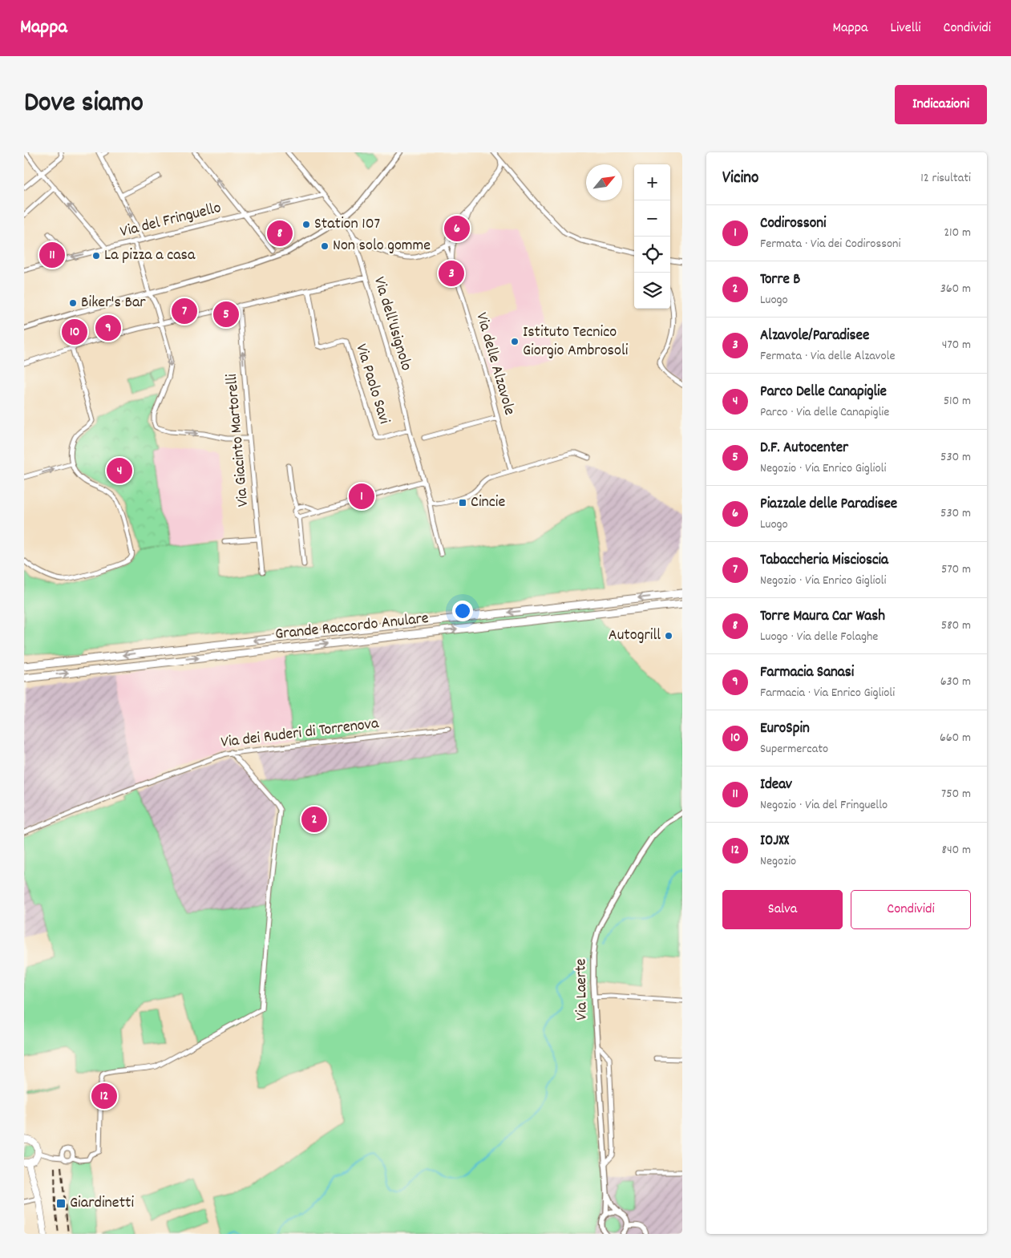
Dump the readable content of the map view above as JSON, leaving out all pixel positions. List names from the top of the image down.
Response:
{
  "streets": {
    "highway": ["Grande Raccordo Anulare"],
    "street": [
      "Via del Fringuello",
      "Via dell'Usignolo",
      "Via delle Alzavole",
      "Via Paolo Savi",
      "Via Giacinto Martorelli",
      "Via dei Ruderi di Torrenova",
      "Via Laerte"
    ]
  },
  "crossings": [
    ["Via del Fringuello", "Via dell'Usignolo"],
    ["Via dell'Usignolo", "Via Paolo Savi"]
  ],
  "one_way": ["Via del Fringuello", "Via Giacinto Martorelli"],
  "places": {
    "other": [
      "Station 107",
      "Non solo gomme",
      "La pizza a casa",
      "Biker's Bar",
      "Istituto Tecnico Giorgio Ambrosoli",
      "Autogrill"
    ],
    "transit": ["Cincie", "Giardinetti"]
  },
  "north": "top right",
  "page": {
    "header": "Mappa",
    "nav": ["Mappa", "Livelli", "Condividi"],
    "title": "Dove siamo",
    "buttons": [
      "Indicazioni",
      ["Salva", "Condividi"]
    ],
    "heading": ["Vicino", "12 risultati"],
    "map_buttons": ["+", "−"],
    "list": [
      {
        "mark": "1",
        "name": "Codirossoni",
        "note": "Fermata · Via dei Codirossoni",
        "value": "210 m"
      },
      {
        "mark": "2",
        "name": "Torre B",
        "note": "Luogo",
        "value": "360 m"
      },
      {
        "mark": "3",
        "name": "Alzavole/Paradisee",
        "note": "Fermata · Via delle Alzavole",
        "value": "470 m"
      },
      {
        "mark": "4",
        "name": "Parco Delle Canapiglie",
        "note": "Parco · Via delle Canapiglie",
        "value": "510 m"
      },
      {
        "mark": "5",
        "name": "D.F. Autocenter",
        "note": "Negozio · Via Enrico Giglioli",
        "value": "530 m"
      },
      {
        "mark": "6",
        "name": "Piazzale delle Paradisee",
        "note": "Luogo",
        "value": "530 m"
      },
      {
        "mark": "7",
        "name": "Tabaccheria Miscioscia",
        "note": "Negozio · Via Enrico Giglioli",
        "value": "570 m"
      },
      {
        "mark": "8",
        "name": "Torre Maura Car Wash",
        "note": "Luogo · Via delle Folaghe",
        "value": "580 m"
      },
      {
        "mark": "9",
        "name": "Farmacia Sanasi",
        "note": "Farmacia · Via Enrico Giglioli",
        "value": "630 m"
      },
      {
        "mark": "10",
        "name": "EuroSpin",
        "note": "Supermercato",
        "value": "660 m"
      },
      {
        "mark": "11",
        "name": "Ideav",
        "note": "Negozio · Via del Fringuello",
        "value": "750 m"
      },
      {
        "mark": "12",
        "name": "I0JXX",
        "note": "Negozio",
        "value": "840 m"
      }
    ],
    "pins": [
      "6",
      "8",
      "11",
      "3",
      "7",
      "5",
      "9",
      "10",
      "4",
      "1",
      "2",
      "12"
    ]
  }
}
